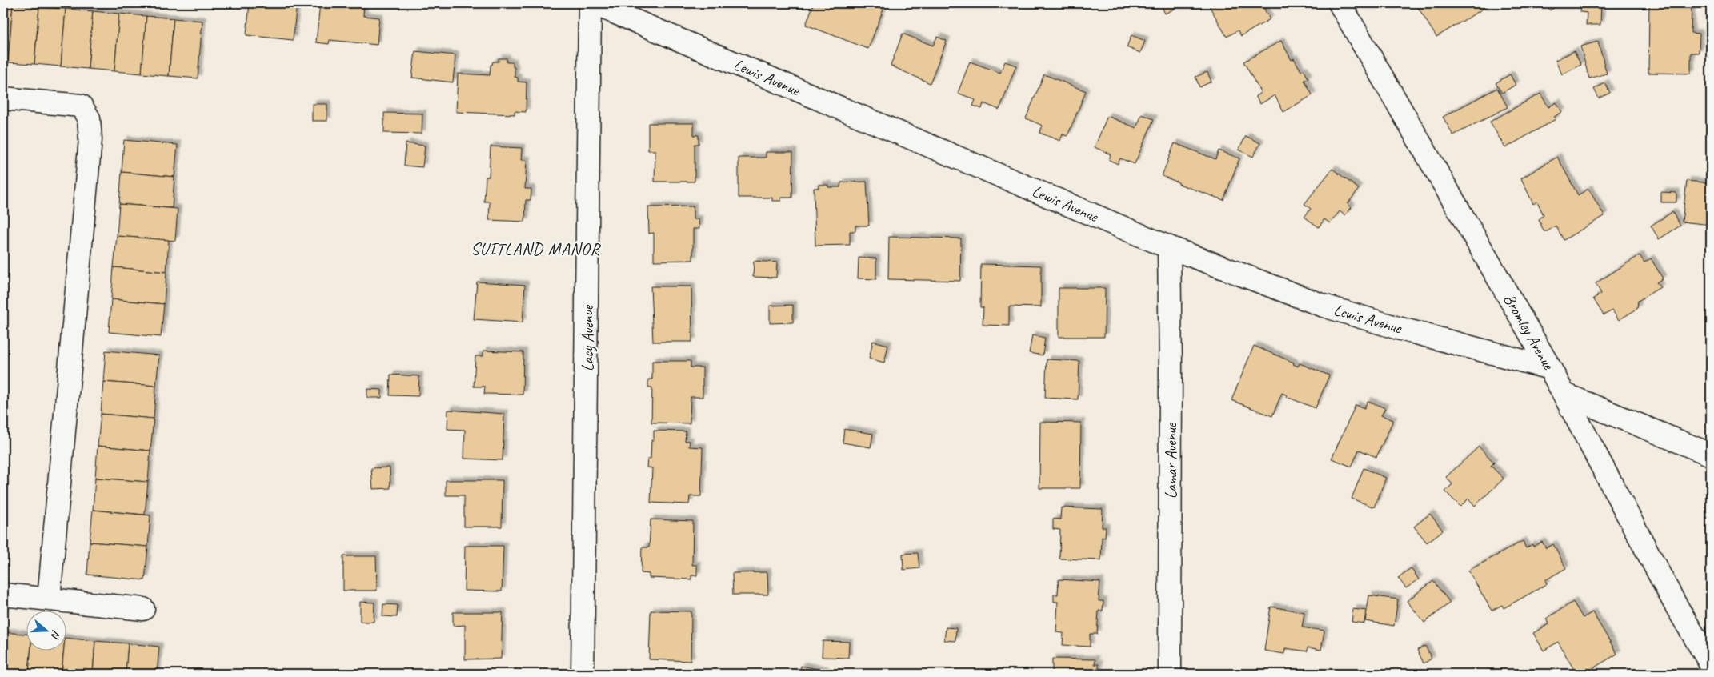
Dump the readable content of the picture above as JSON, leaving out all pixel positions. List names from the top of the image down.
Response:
{
  "streets": {
    "street": [
      "Lewis Avenue",
      "Bromley Avenue",
      "Lacy Avenue",
      "Lamar Avenue"
    ]
  },
  "crossings": [
    ["Lewis Avenue", "Bromley Avenue"],
    ["Lewis Avenue", "Lacy Avenue"],
    ["Lewis Avenue", "Lamar Avenue"]
  ],
  "districts": ["SUITLAND MANOR"],
  "north": "right"
}
